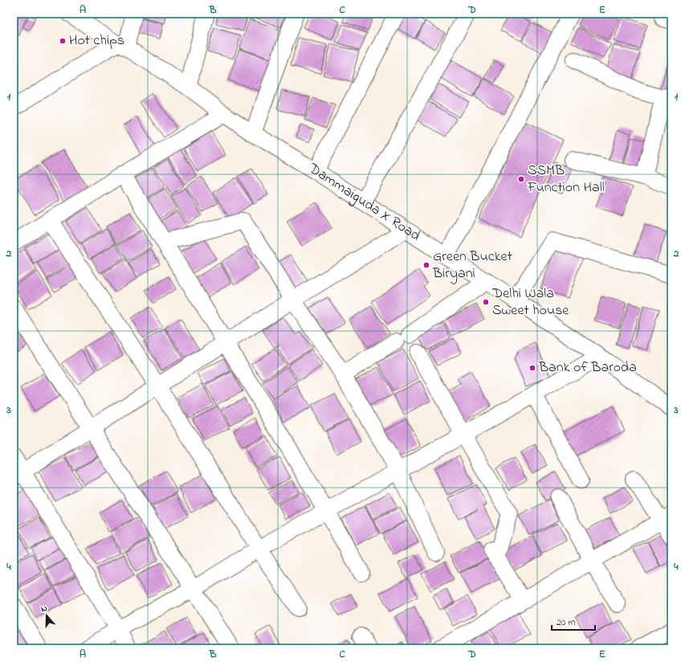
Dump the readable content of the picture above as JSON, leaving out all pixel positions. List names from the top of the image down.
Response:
{
  "streets": {
    "street": ["Dammaiguda X Road"]
  },
  "places": [
    "Hot chips",
    "SSMB Function Hall",
    "Green Bucket Biryani",
    "Delhi Wala Sweet house",
    "Bank of Baroda"
  ],
  "scale_bar": "20 m",
  "north": "top",
  "grid": {
    "columns": [
      "A",
      "B",
      "C",
      "D",
      "E"
    ],
    "rows": [
      "1",
      "2",
      "3",
      "4"
    ]
  }
}
